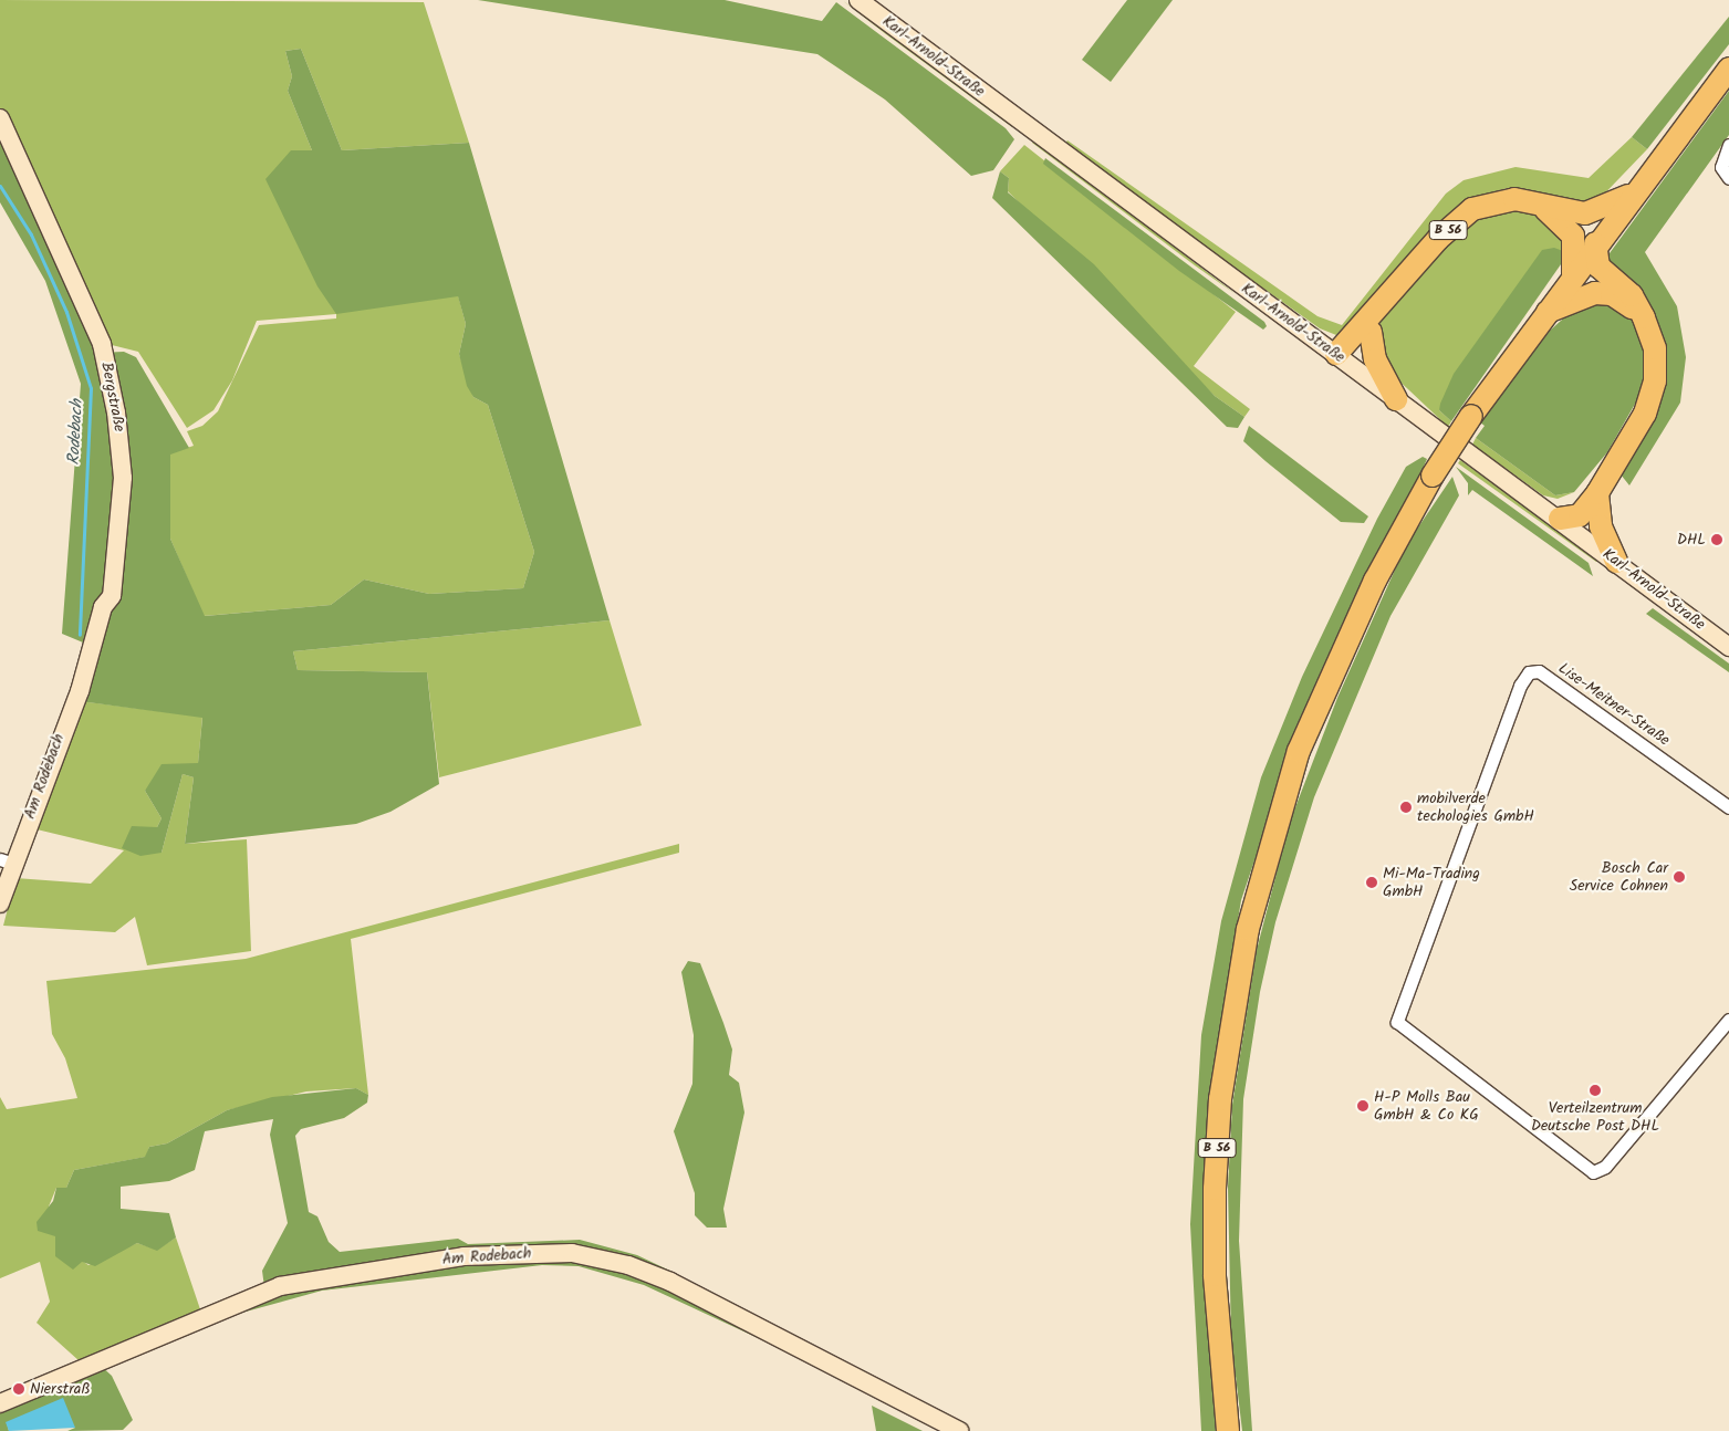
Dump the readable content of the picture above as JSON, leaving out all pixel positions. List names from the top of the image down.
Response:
{
  "streets": {
    "highway": ["B 56"],
    "street": [
      "Karl-Arnold-Straße",
      "Bergstraße",
      "Lise-Meitner-Straße",
      "Am Rodebach"
    ]
  },
  "crossings": [
    ["Karl-Arnold-Straße", "B 56"],
    ["Bergstraße", "Am Rodebach"]
  ],
  "water": ["Rodebach"],
  "places": [
    "DHL",
    "mobilverde techologies GmbH",
    "Bosch Car Service Cohnen",
    "Mi-Ma-Trading GmbH",
    "Verteilzentrum Deutsche Post DHL",
    "H-P Molls Bau GmbH & Co KG",
    "Nierstraß"
  ]
}
